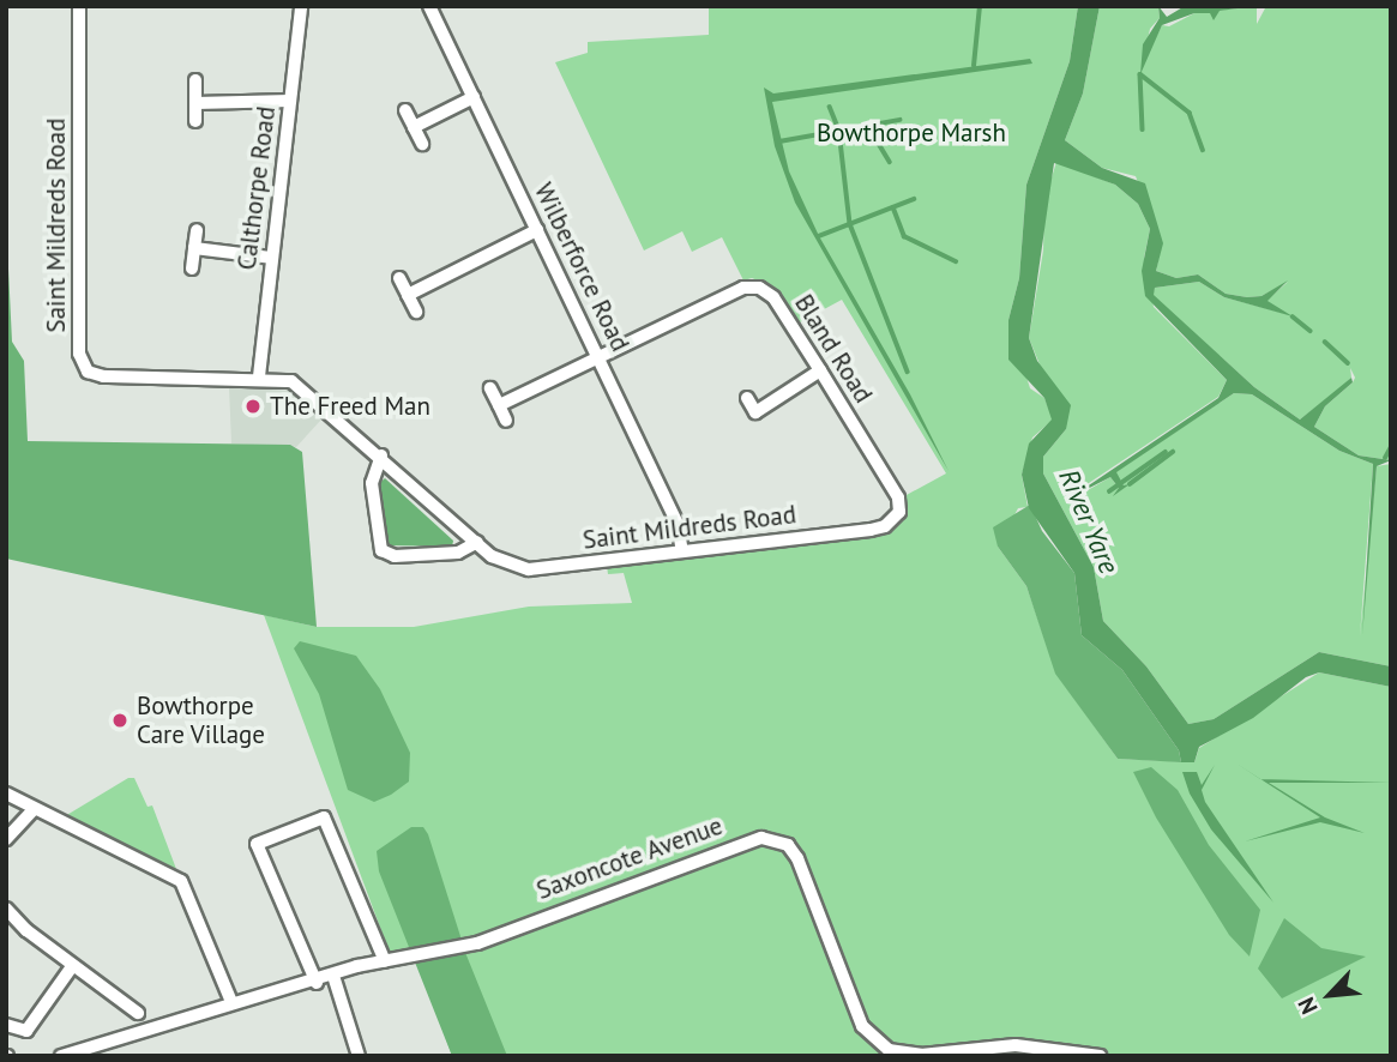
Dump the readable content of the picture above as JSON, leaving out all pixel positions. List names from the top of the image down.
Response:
{
  "streets": {
    "street": [
      "Calthorpe Road",
      "Saint Mildreds Road",
      "Wilberforce Road",
      "Bland Road",
      "Saxoncote Avenue"
    ]
  },
  "crossings": [
    ["Calthorpe Road", "Saint Mildreds Road"],
    ["Saint Mildreds Road", "Wilberforce Road"],
    ["Saint Mildreds Road", "Bland Road"],
    ["Wilberforce Road", "Bland Road"]
  ],
  "water": ["River Yare"],
  "parks": ["Bowthorpe Marsh"],
  "places": ["The Freed Man", "Bowthorpe Care Village"],
  "north": "bottom left"
}
